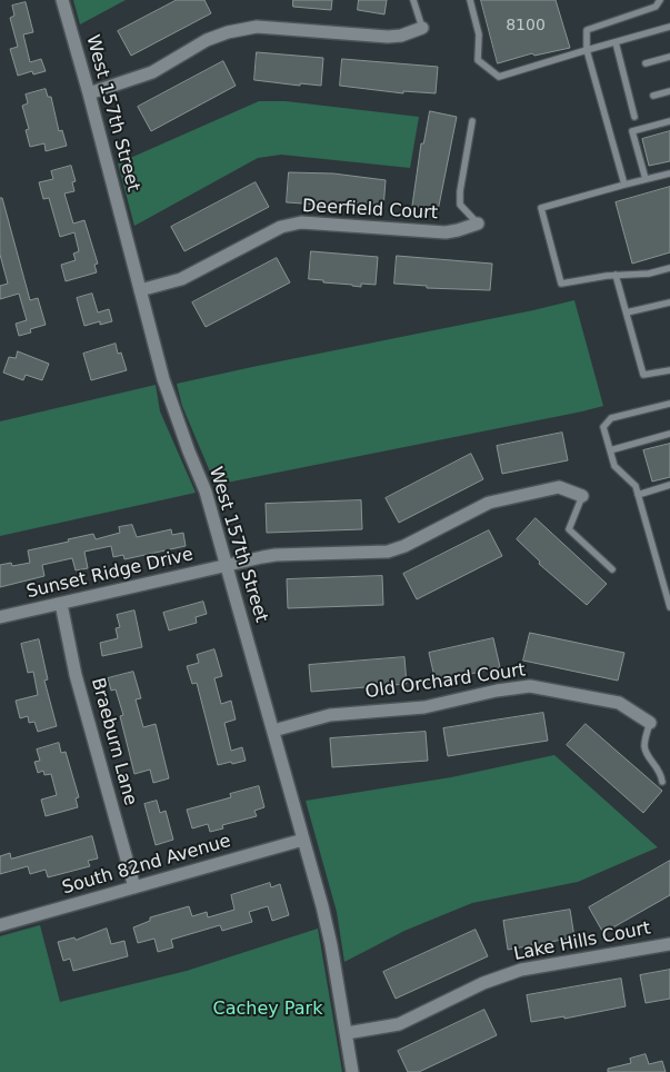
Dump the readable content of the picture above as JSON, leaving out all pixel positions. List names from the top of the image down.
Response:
{
  "streets": {
    "street": [
      "West 157th Street",
      "Deerfield Court",
      "Sunset Ridge Drive",
      "Old Orchard Court",
      "Braeburn Lane",
      "South 82nd Avenue",
      "Lake Hills Court"
    ]
  },
  "crossings": [
    ["West 157th Street", "Deerfield Court"],
    ["West 157th Street", "Sunset Ridge Drive"],
    ["West 157th Street", "Old Orchard Court"],
    ["West 157th Street", "South 82nd Avenue"],
    ["West 157th Street", "Lake Hills Court"],
    ["Sunset Ridge Drive", "Braeburn Lane"],
    ["Braeburn Lane", "South 82nd Avenue"]
  ],
  "parks": ["Cachey Park"],
  "house_numbers": ["8100"]
}
